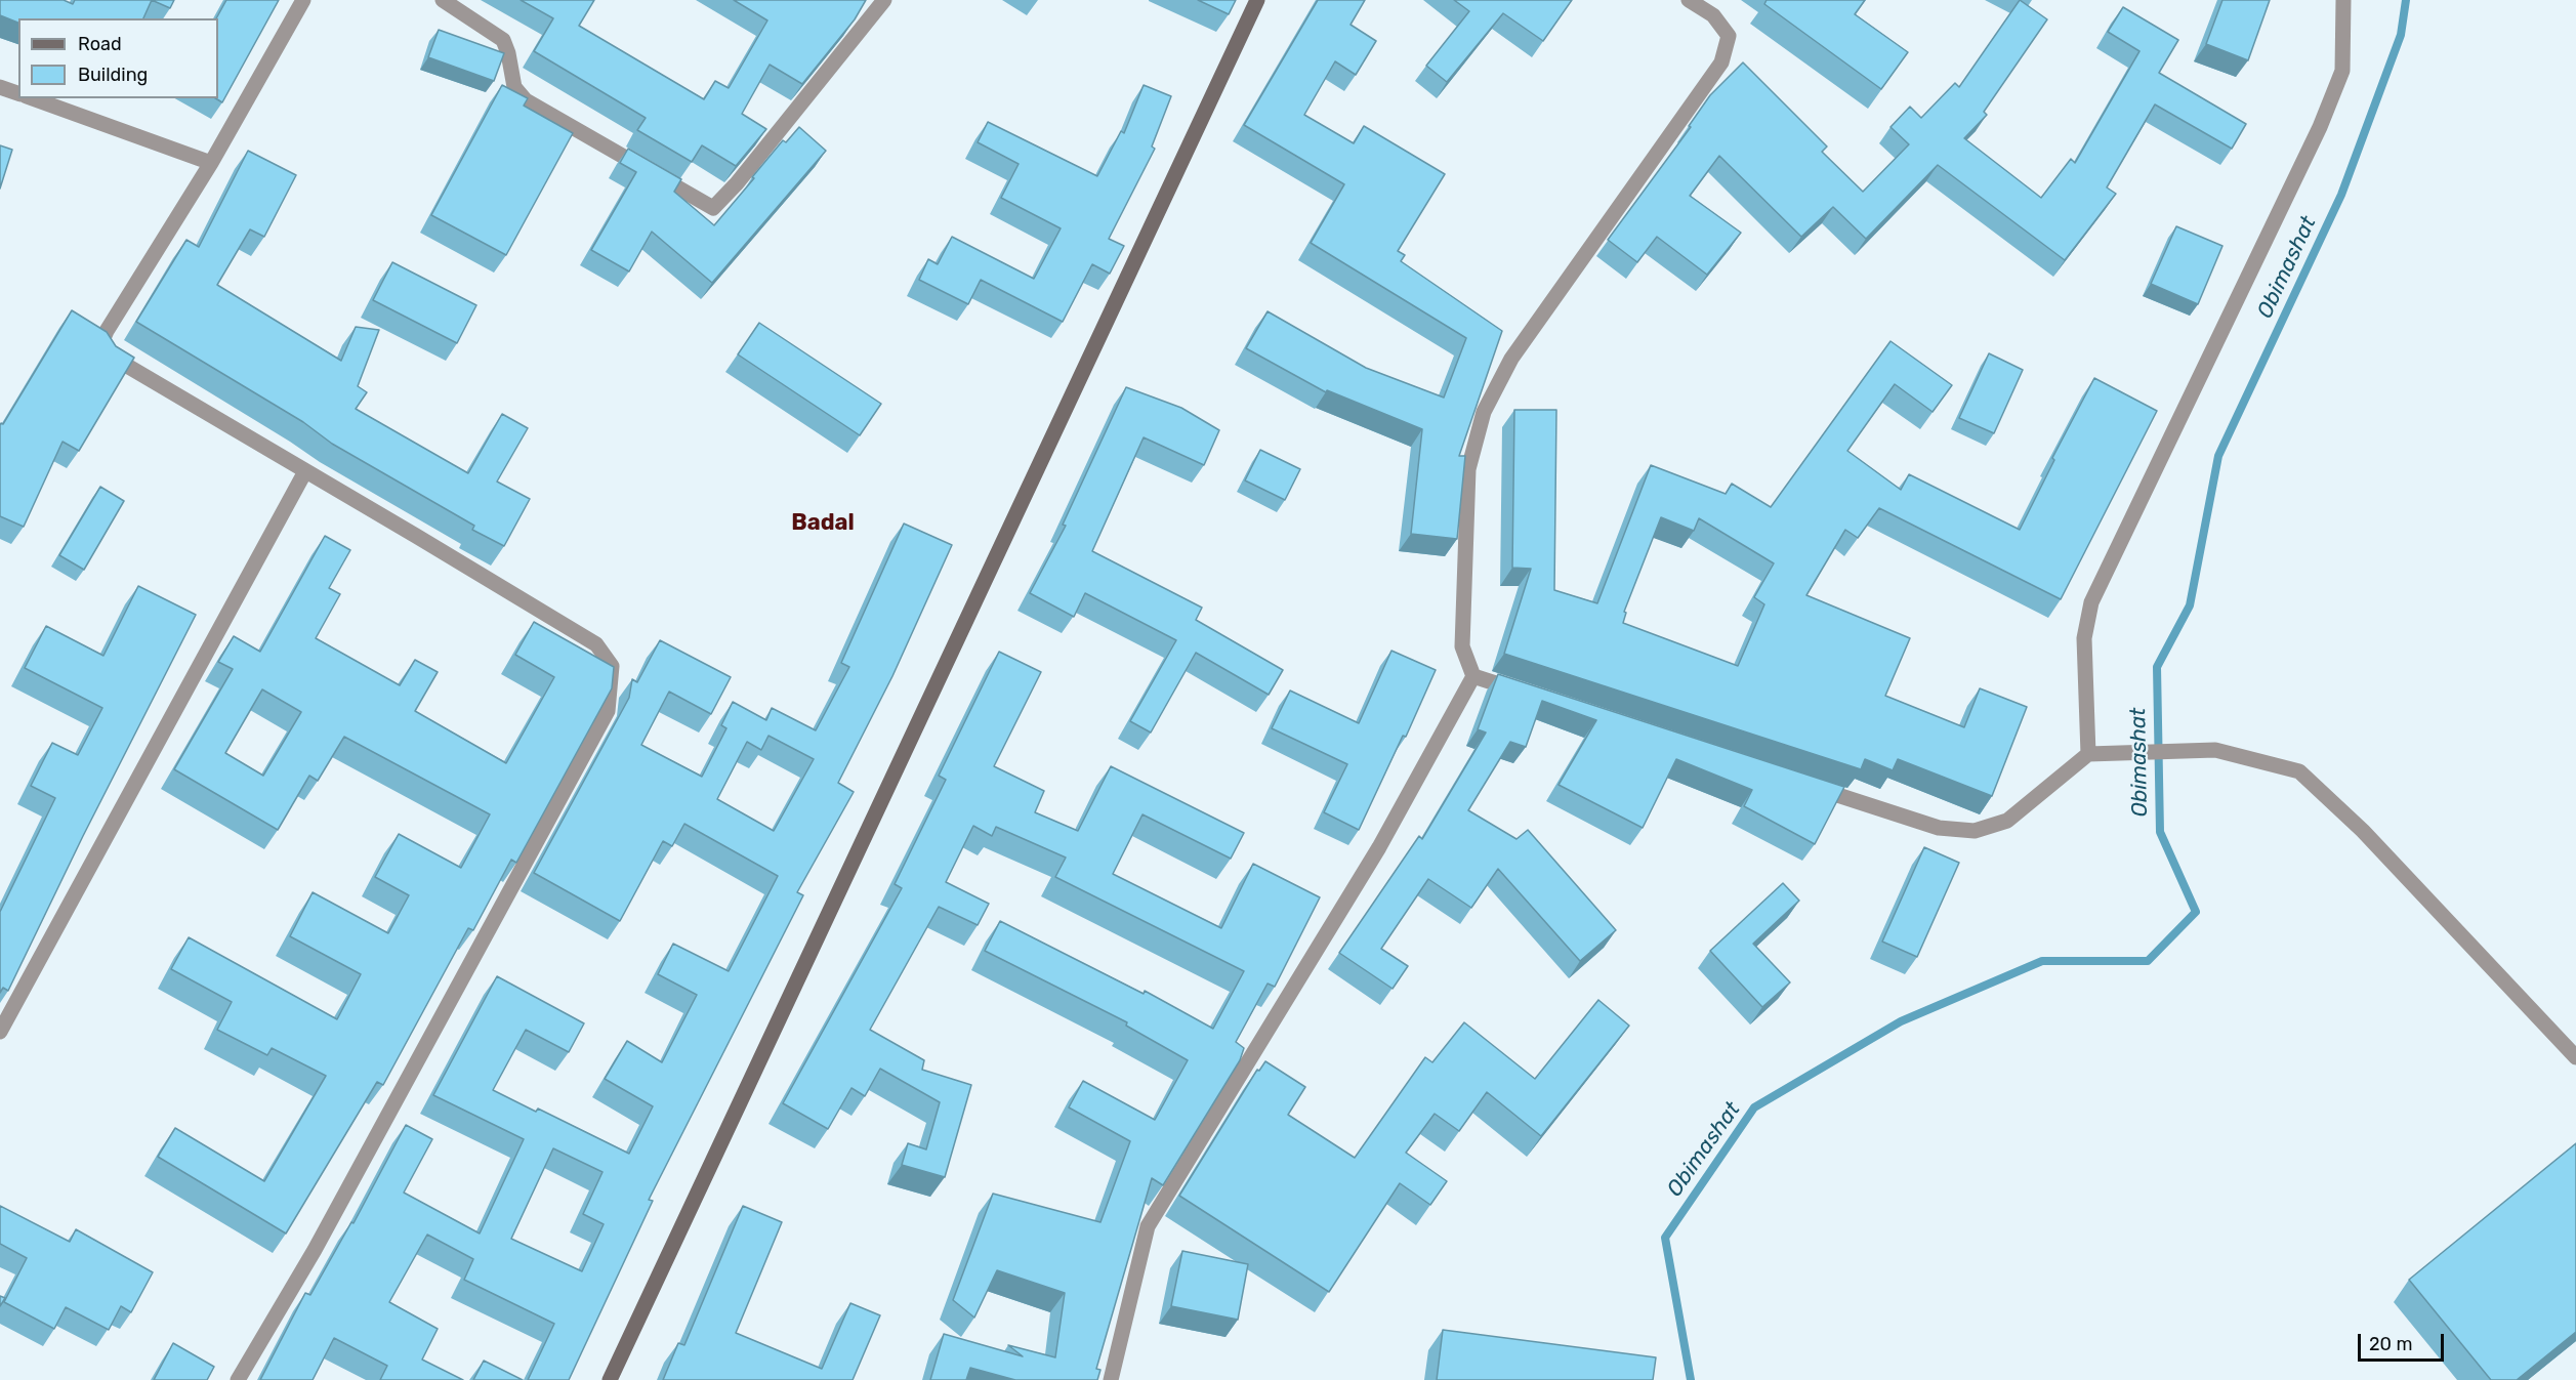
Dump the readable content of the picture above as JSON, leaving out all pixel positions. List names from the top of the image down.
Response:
{
  "districts": ["Badal"],
  "water": ["Obimashat"],
  "legend": ["Road", "Building"],
  "scale_bar": "20 m"
}
